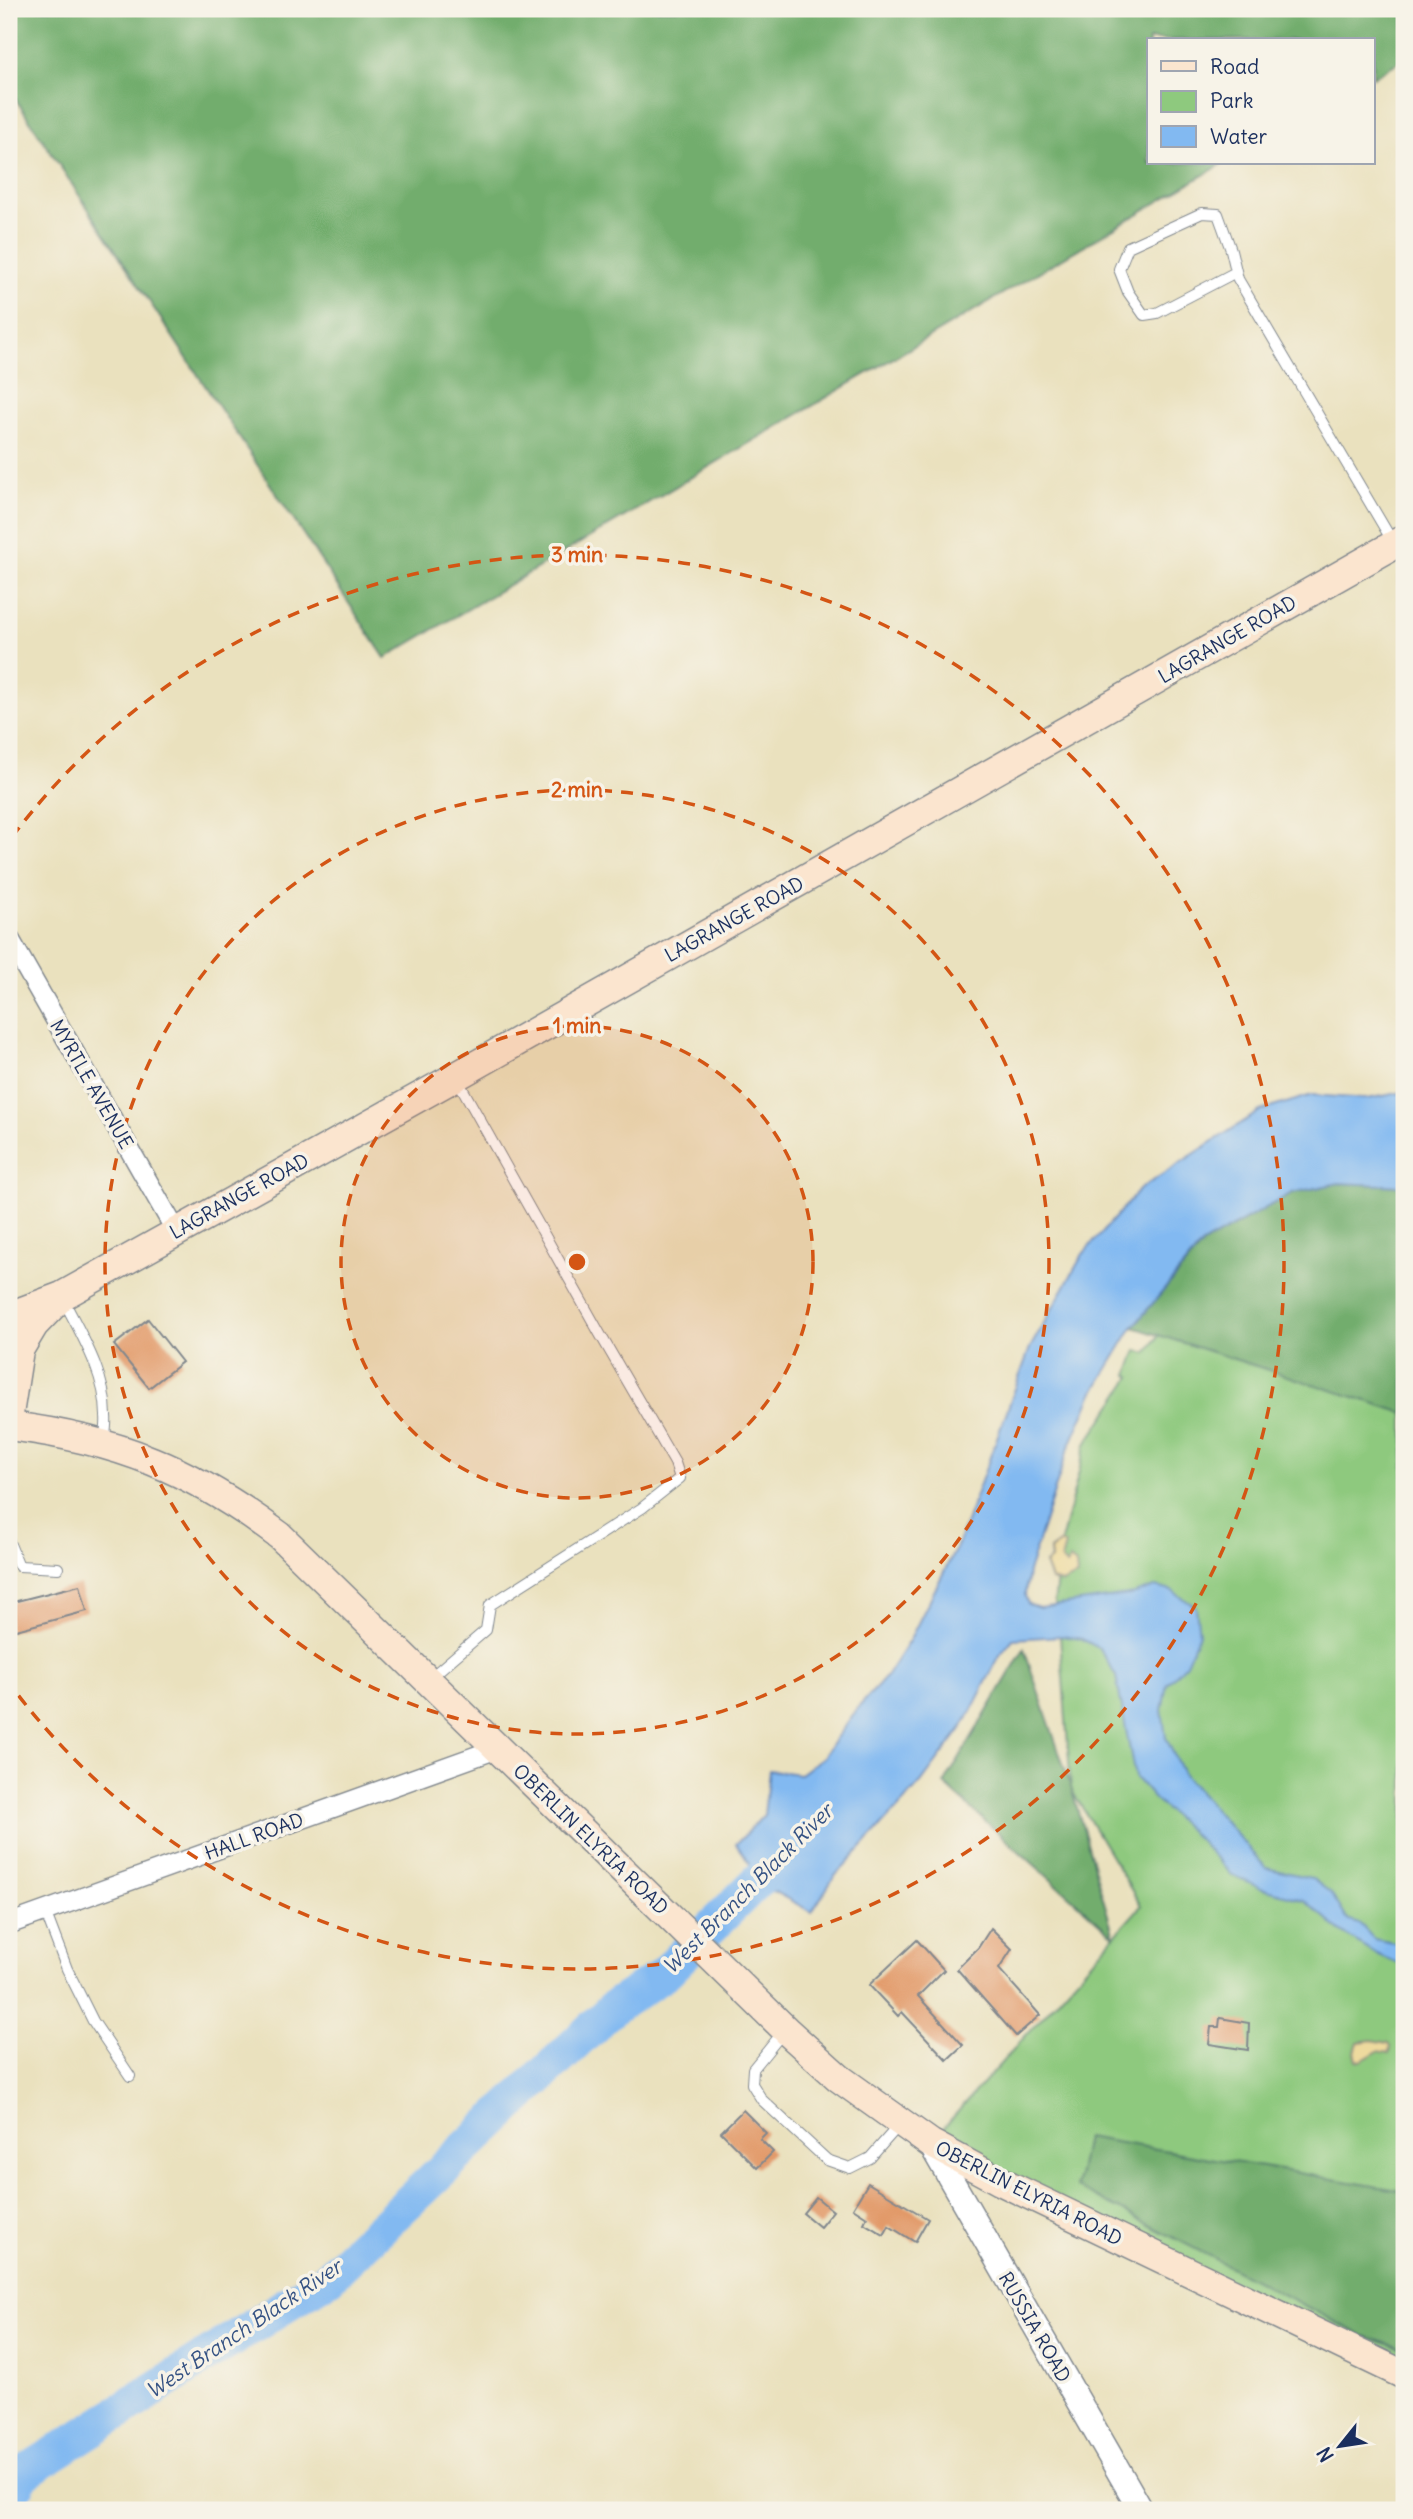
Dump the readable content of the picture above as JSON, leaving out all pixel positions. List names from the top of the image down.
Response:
{
  "streets": {
    "main road": ["LAGRANGE ROAD", "OBERLIN ELYRIA ROAD"],
    "street": ["MYRTLE AVENUE", "HALL ROAD", "RUSSIA ROAD"]
  },
  "crossings": [
    ["LAGRANGE ROAD", "MYRTLE AVENUE"],
    ["HALL ROAD", "OBERLIN ELYRIA ROAD"],
    ["OBERLIN ELYRIA ROAD", "RUSSIA ROAD"]
  ],
  "water": ["West Branch Black River"],
  "legend": ["Road", "Park", "Water"],
  "north": "bottom left",
  "rings": ["3 min", "2 min", "1 min"]
}
